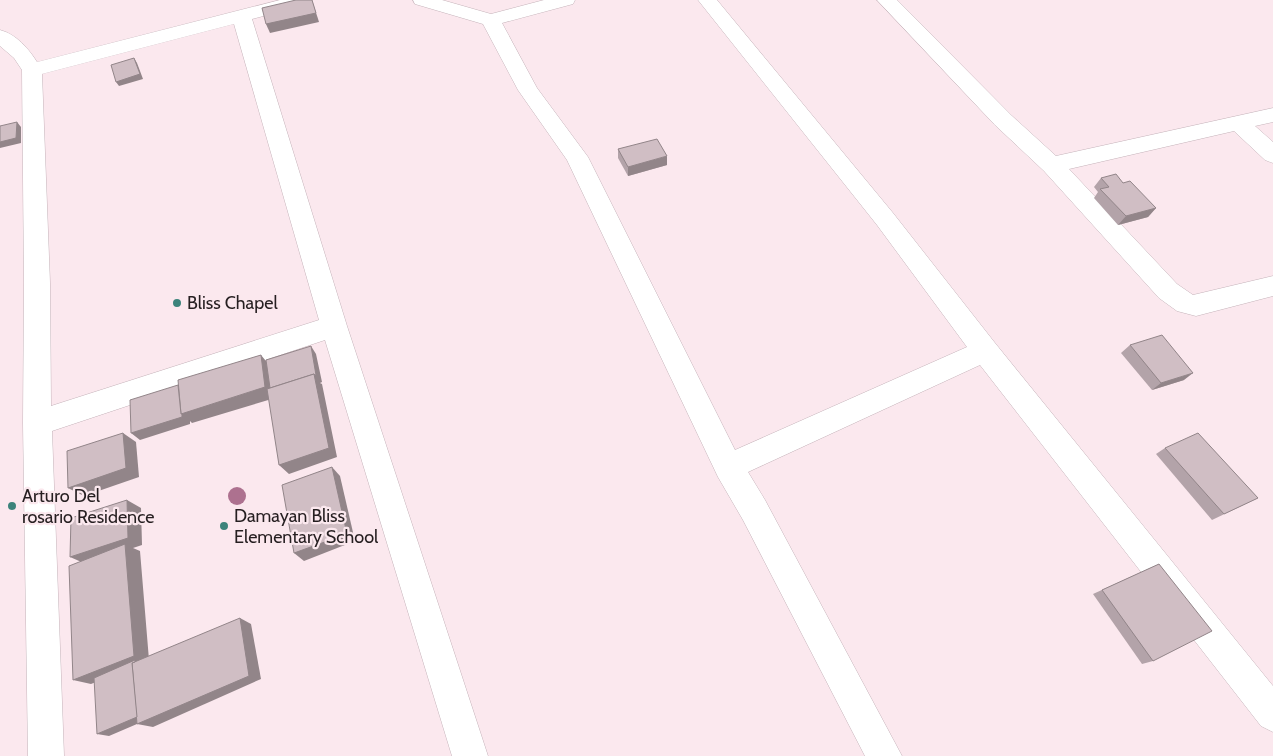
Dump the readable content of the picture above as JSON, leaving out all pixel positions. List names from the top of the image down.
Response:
{
  "places": ["Bliss Chapel", "Arturo Del rosario Residence", "Damayan Bliss Elementary School"]
}
